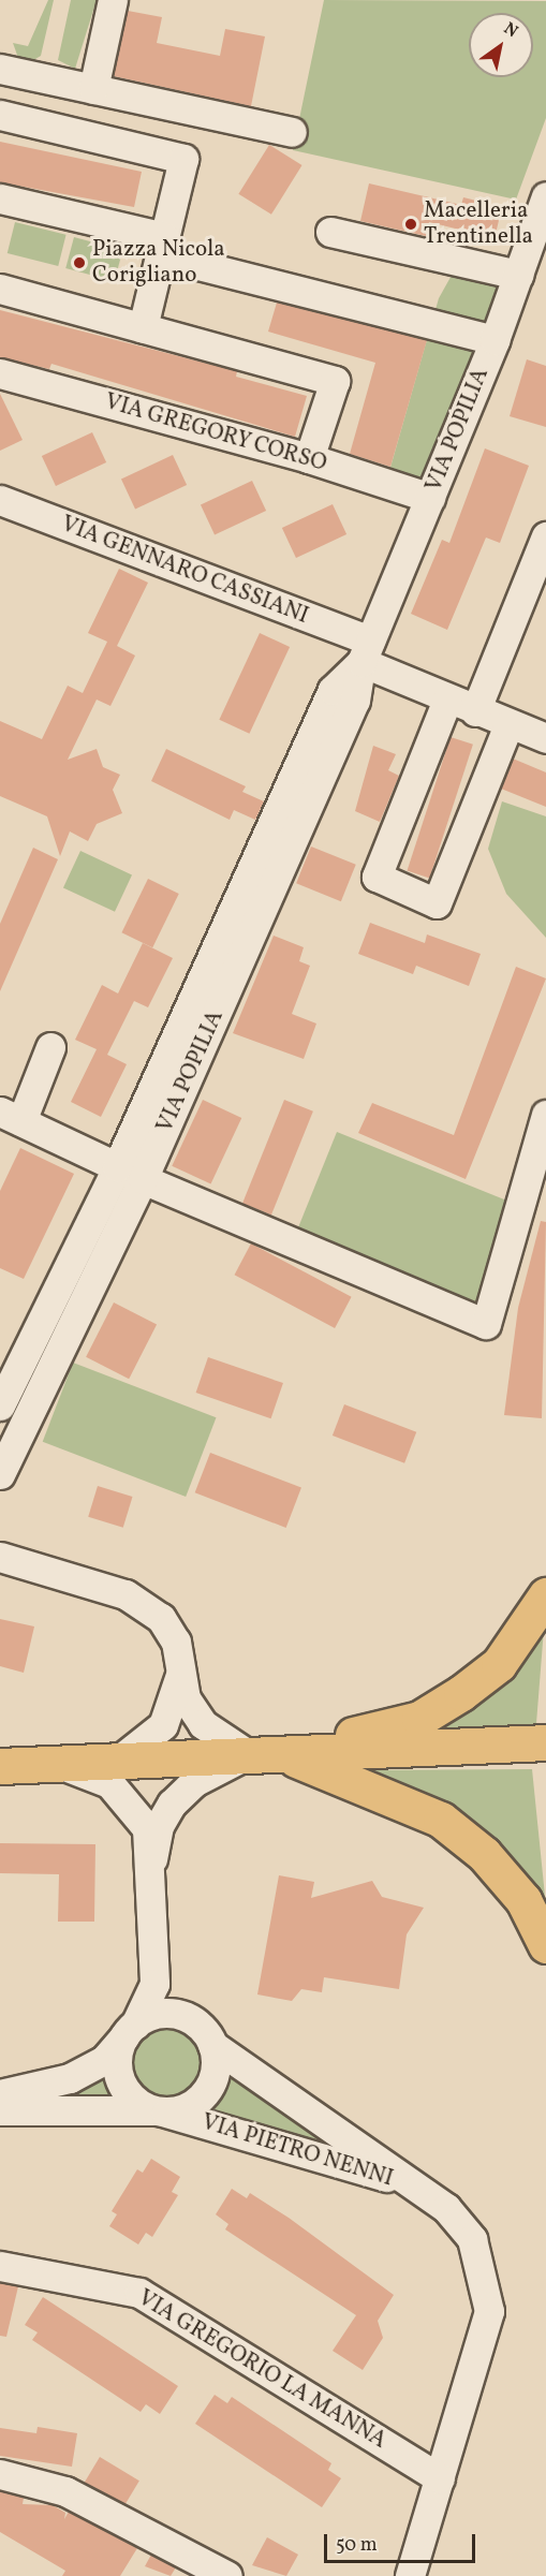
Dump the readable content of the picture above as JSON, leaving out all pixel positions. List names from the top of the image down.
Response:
{
  "streets": {
    "street": [
      "VIA POPILIA",
      "VIA GREGORY CORSO",
      "VIA GENNARO CASSIANI",
      "VIA PIETRO NENNI",
      "VIA GREGORIO LA MANNA"
    ]
  },
  "crossings": [
    ["VIA POPILIA", "VIA GREGORY CORSO"],
    ["VIA POPILIA", "VIA GENNARO CASSIANI"],
    ["VIA PIETRO NENNI", "VIA GREGORIO LA MANNA"]
  ],
  "places": ["Macelleria Trentinella", "Piazza Nicola Corigliano"],
  "scale_bar": "50 m",
  "north": "top right"
}
